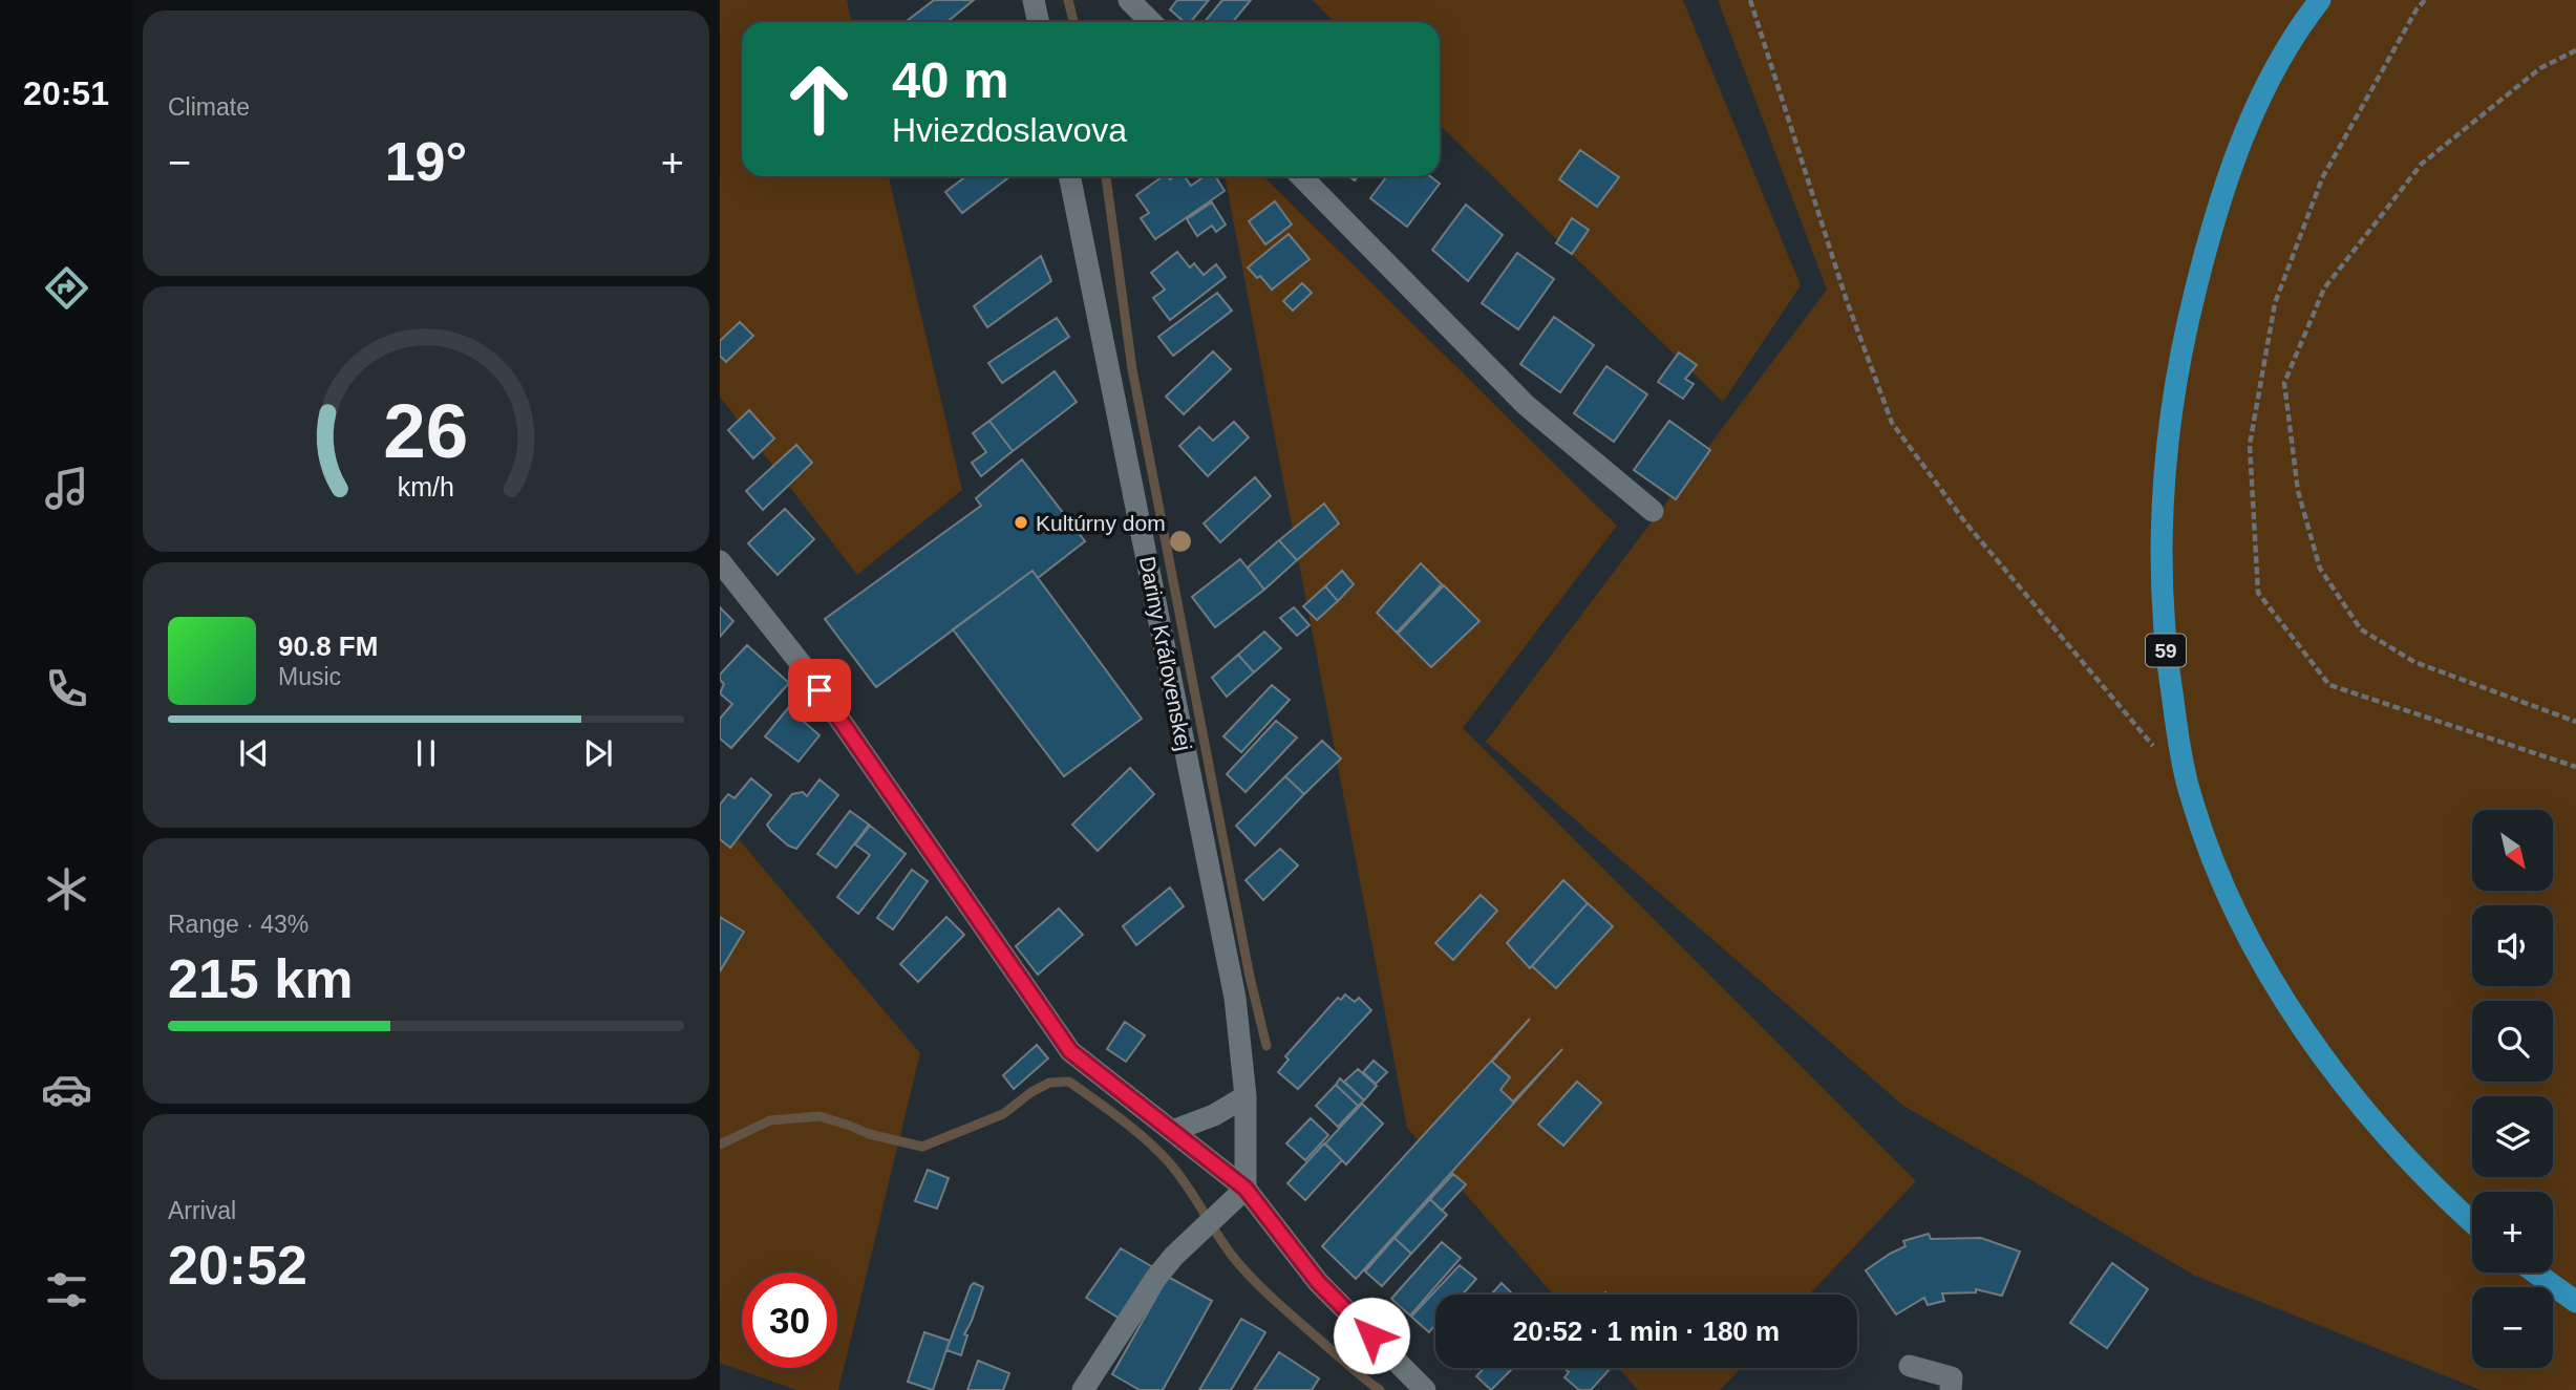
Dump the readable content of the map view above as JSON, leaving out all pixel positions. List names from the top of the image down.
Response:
{
  "streets": {
    "main road": ["59"],
    "street": ["Dariny Kráľovenskej"]
  },
  "places": ["Kultúrny dom"],
  "north": "bottom right",
  "page": {
    "tabs": "20:51",
    "tile": [
      "Climate",
      ["Range · 43%", "215 km"],
      ["Arrival", "20:52"]
    ],
    "turn": ["40 m", "Hviezdoslavova"],
    "heat": ["−", "19°", "+"],
    "song": ["90.8 FM", "Music"],
    "map_buttons": ["+", "−"],
    "limit": "30",
    "trip": "20:52 · 1 min · 180 m",
    "gauge": ["26", "km/h"]
  }
}
